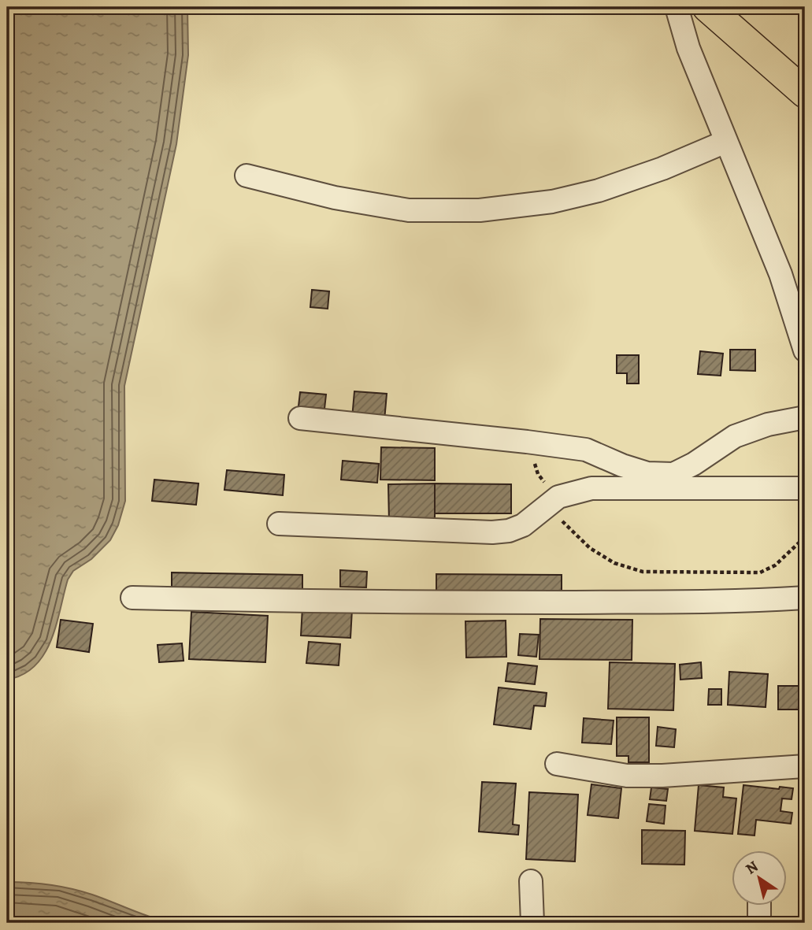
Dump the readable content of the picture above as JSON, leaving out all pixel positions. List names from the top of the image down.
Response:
{
  "north": "top left"
}
